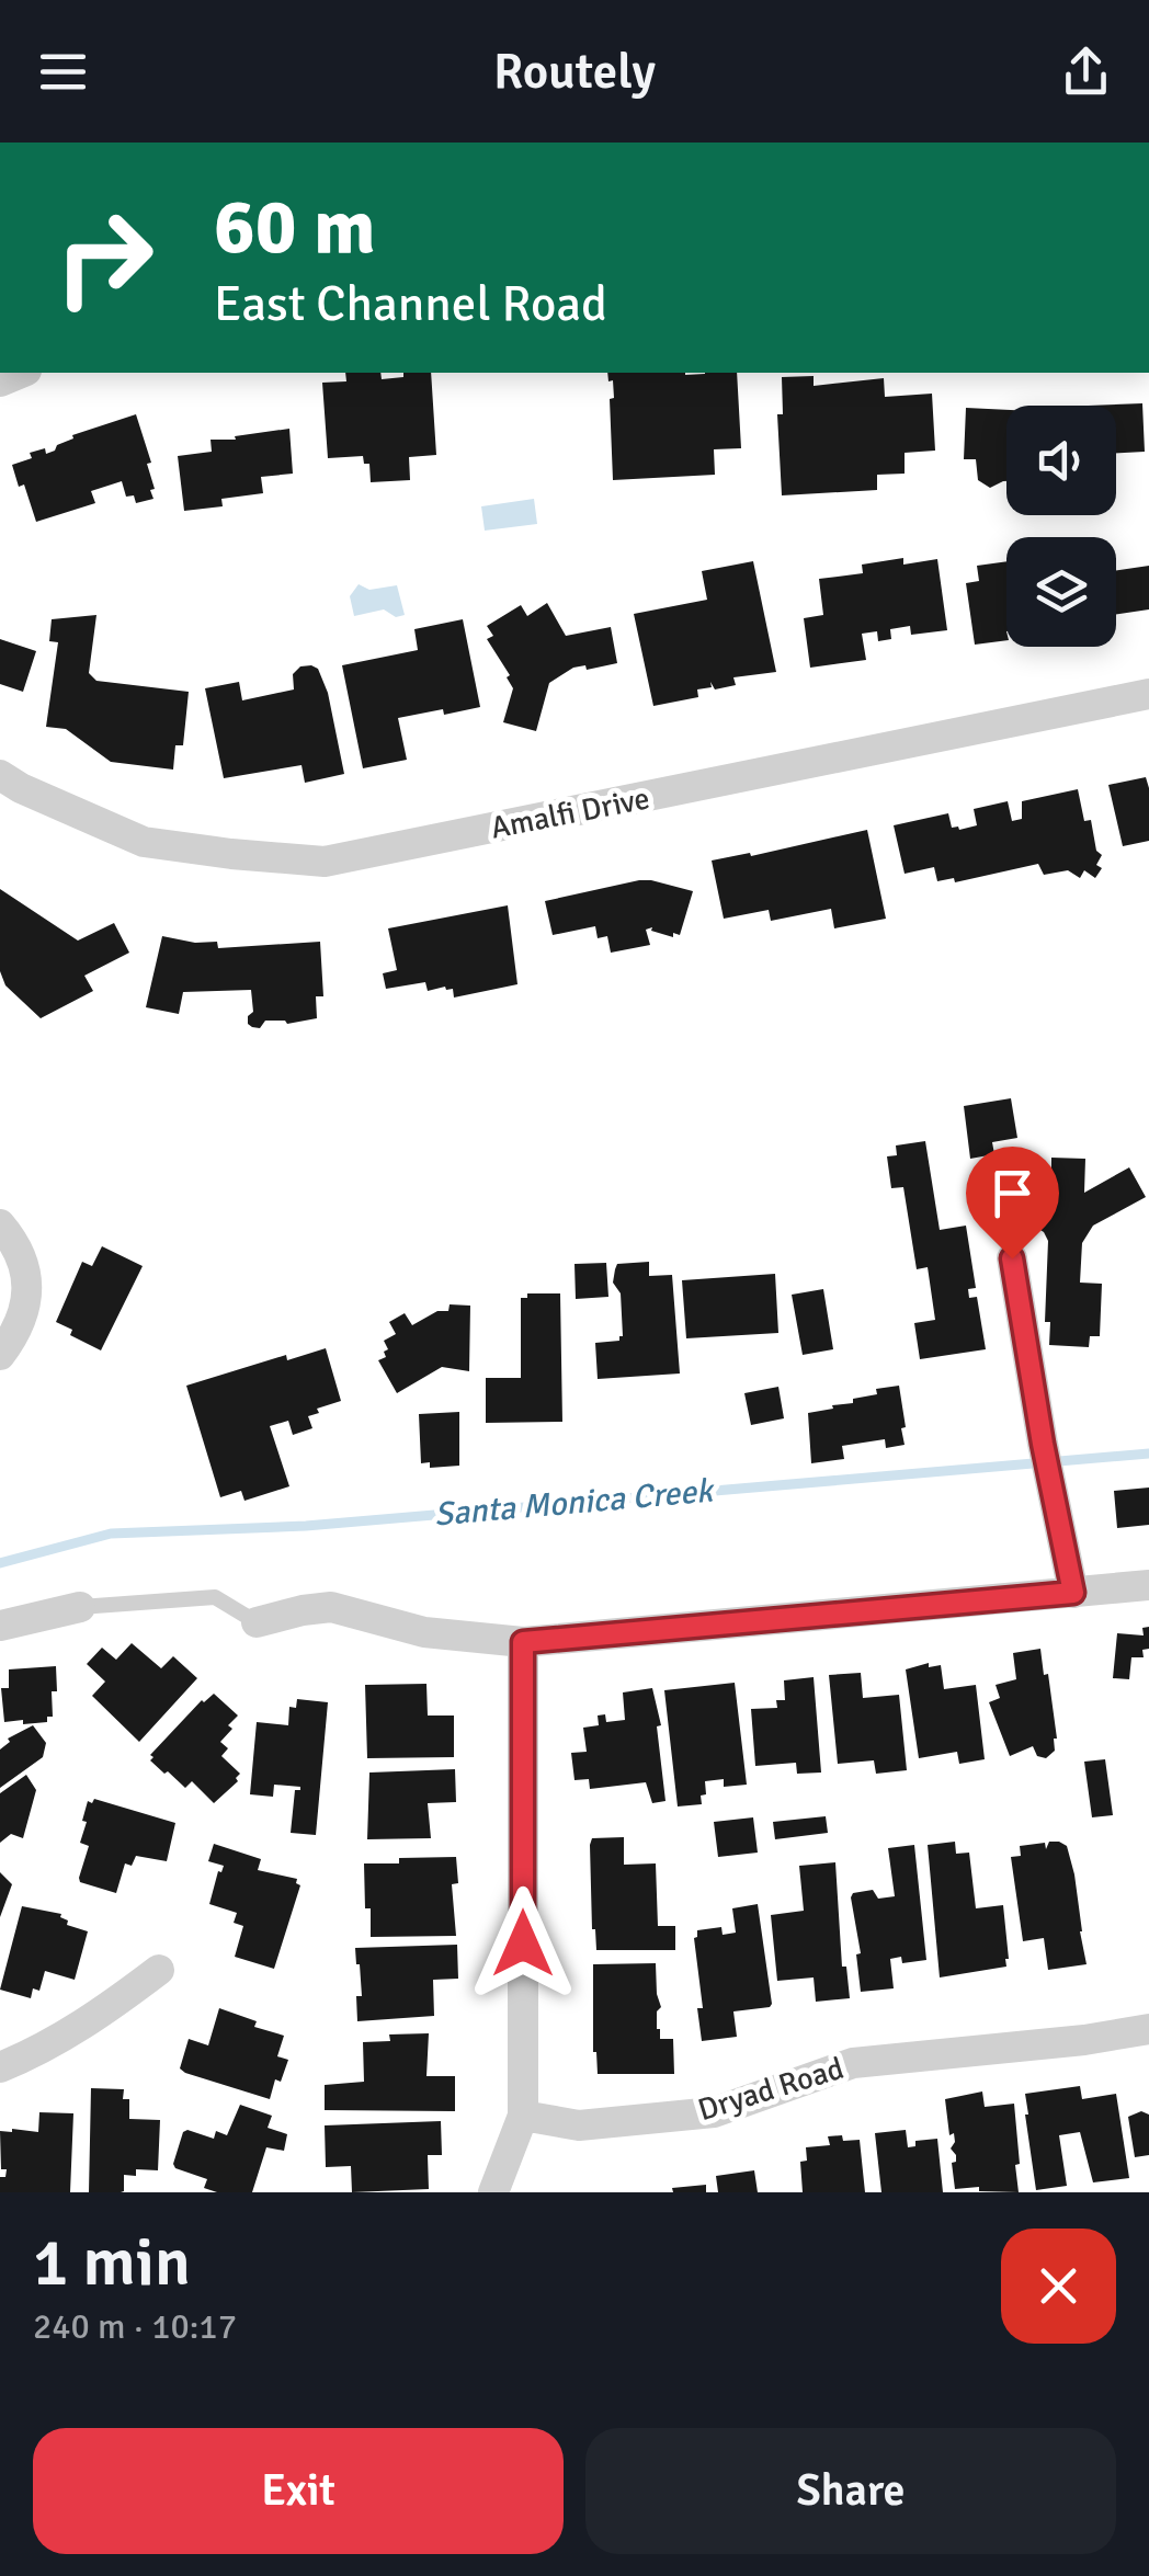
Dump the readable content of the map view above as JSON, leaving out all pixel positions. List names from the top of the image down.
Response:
{
  "streets": {
    "street": ["Amalfi Drive", "Dryad Road"]
  },
  "water": ["Santa Monica Creek"],
  "page": {
    "header": "Routely",
    "turn": ["60 m", "East Channel Road"],
    "heading": ["1 min", "240 m · 10:17"],
    "buttons": ["Exit", "Share"]
  }
}
